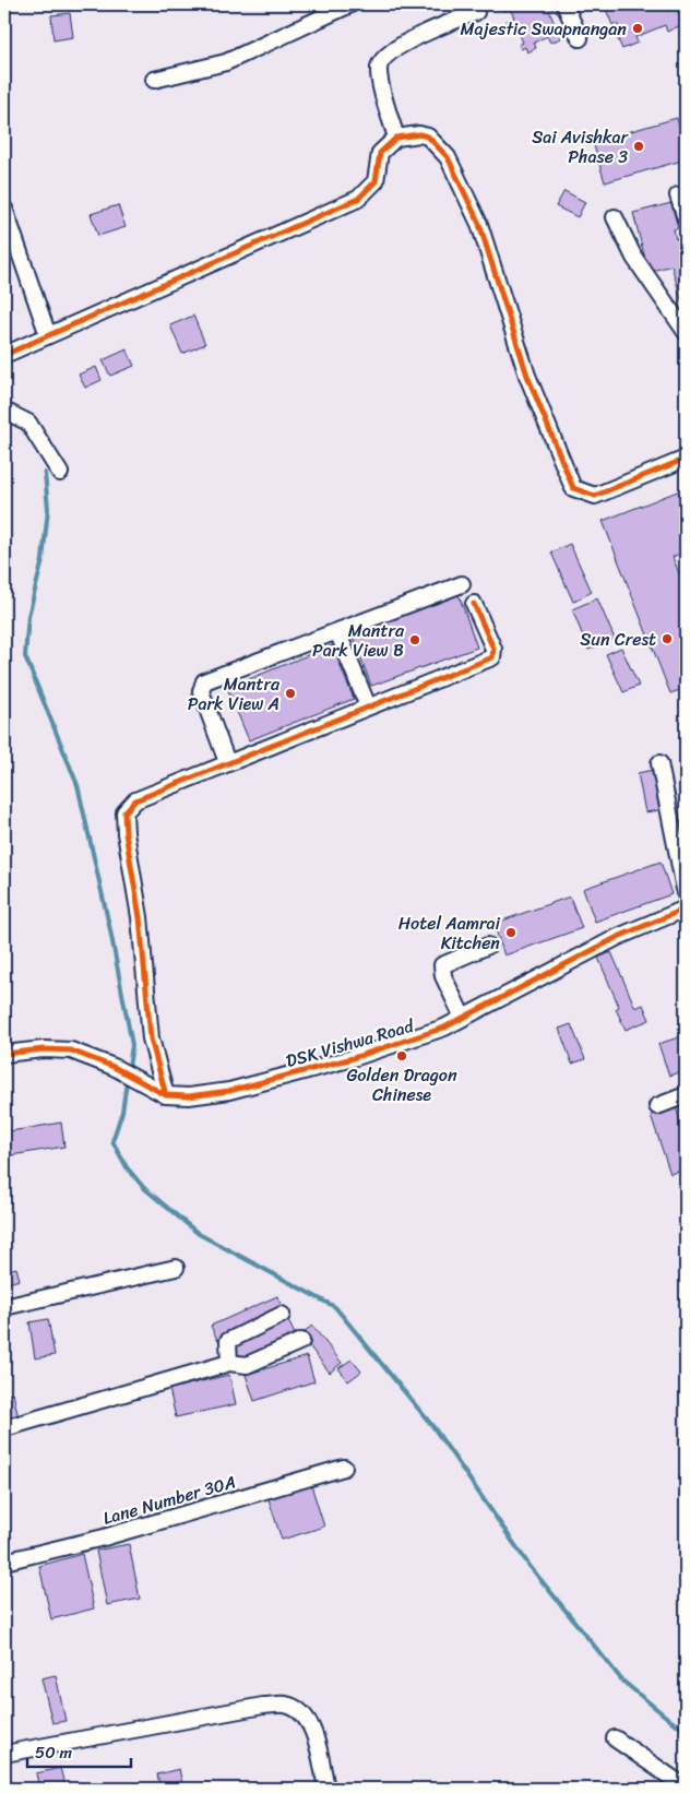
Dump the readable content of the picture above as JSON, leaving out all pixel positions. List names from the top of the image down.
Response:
{
  "streets": {
    "street": ["DSK Vishwa Road", "Lane Number 30A"]
  },
  "places": [
    "Majestic Swapnangan",
    "Sai Avishkar Phase 3",
    "Sun Crest",
    "Mantra Park View B",
    "Mantra Park View A",
    "Hotel Aamrai Kitchen",
    "Golden Dragon Chinese"
  ],
  "scale_bar": "50 m"
}
